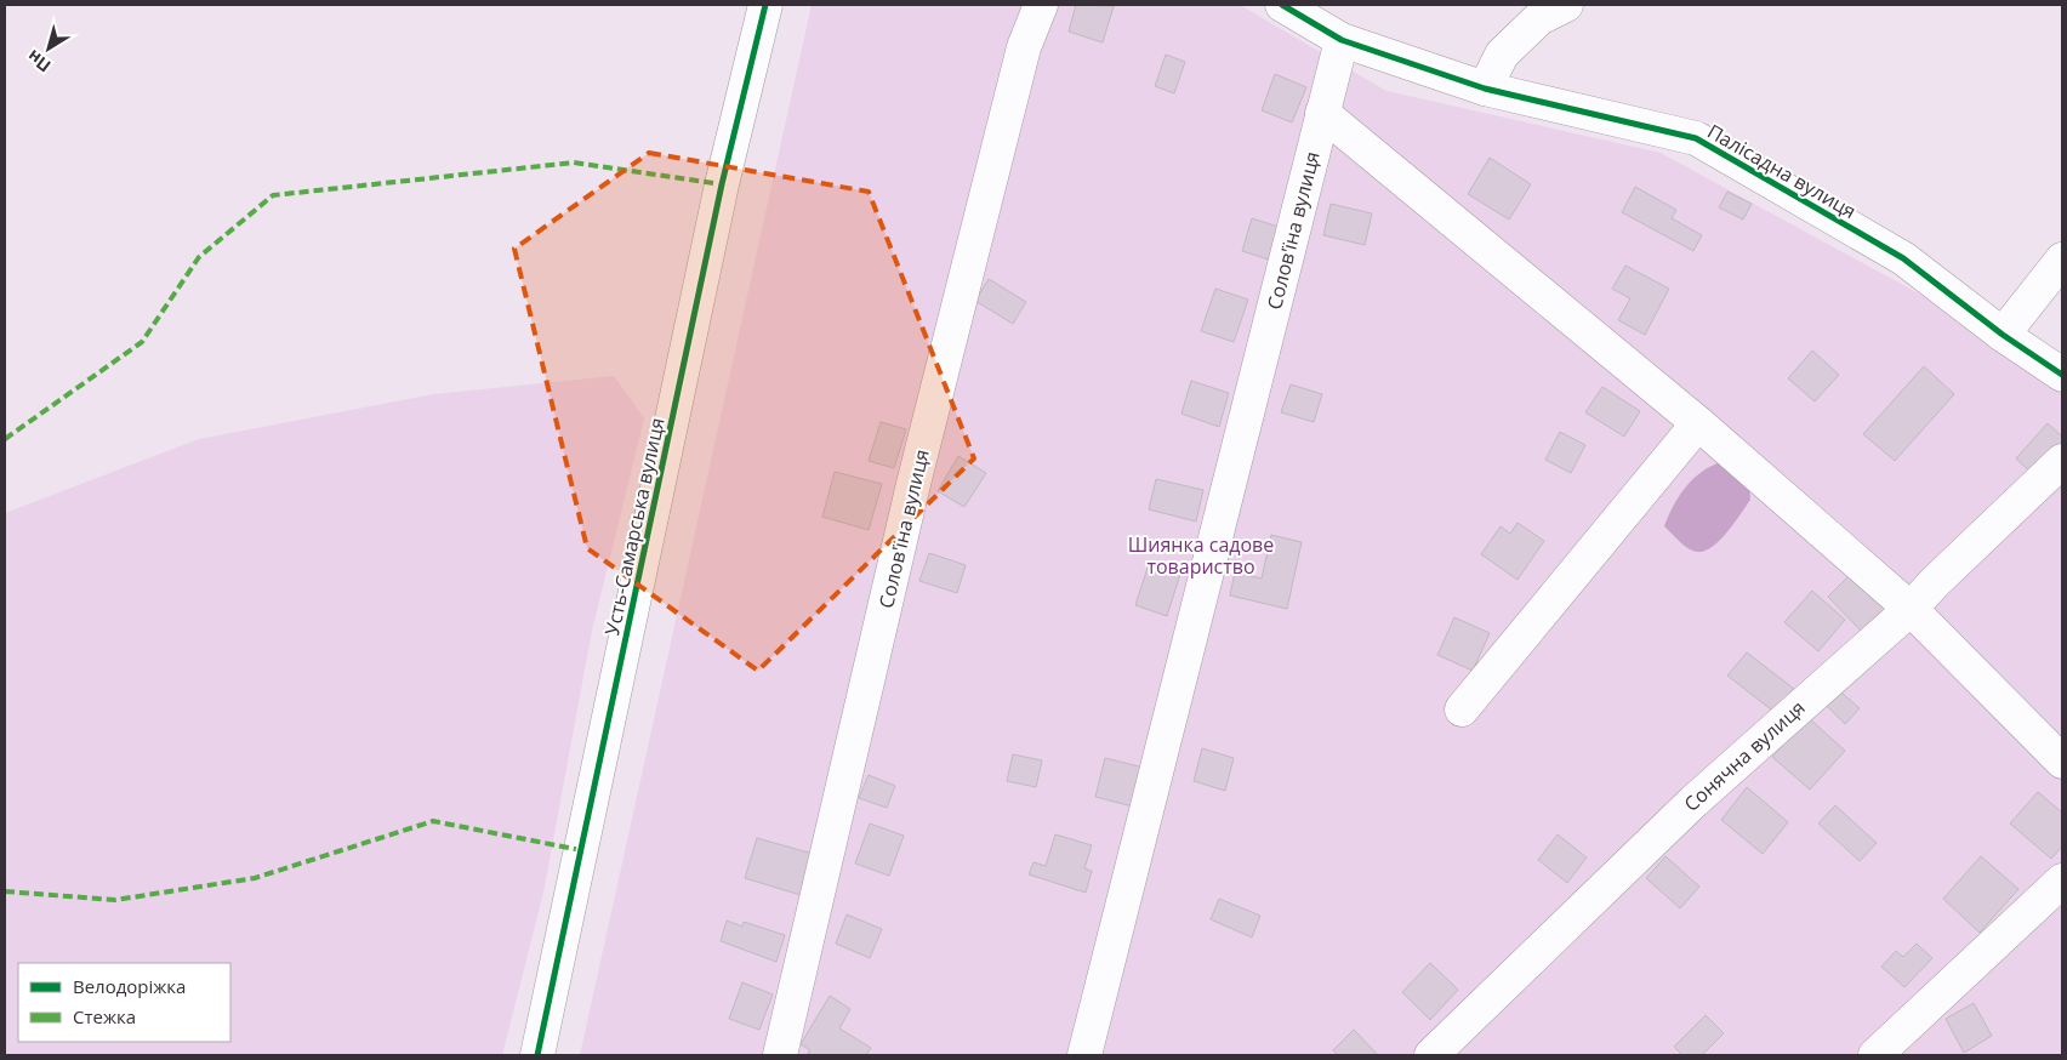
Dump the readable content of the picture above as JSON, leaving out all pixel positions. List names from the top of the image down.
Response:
{
  "streets": {
    "street": [
      "Палісадна вулиця",
      "Солов'їна вулиця",
      "Усть-Самарська вулиця",
      "Сонячна вулиця"
    ]
  },
  "crossings": [
    ["Палісадна вулиця", "Солов'їна вулиця"]
  ],
  "parks": ["Шиянка садове товариство"],
  "legend": ["Велодоріжка", "Стежка"],
  "north": "bottom left"
}
